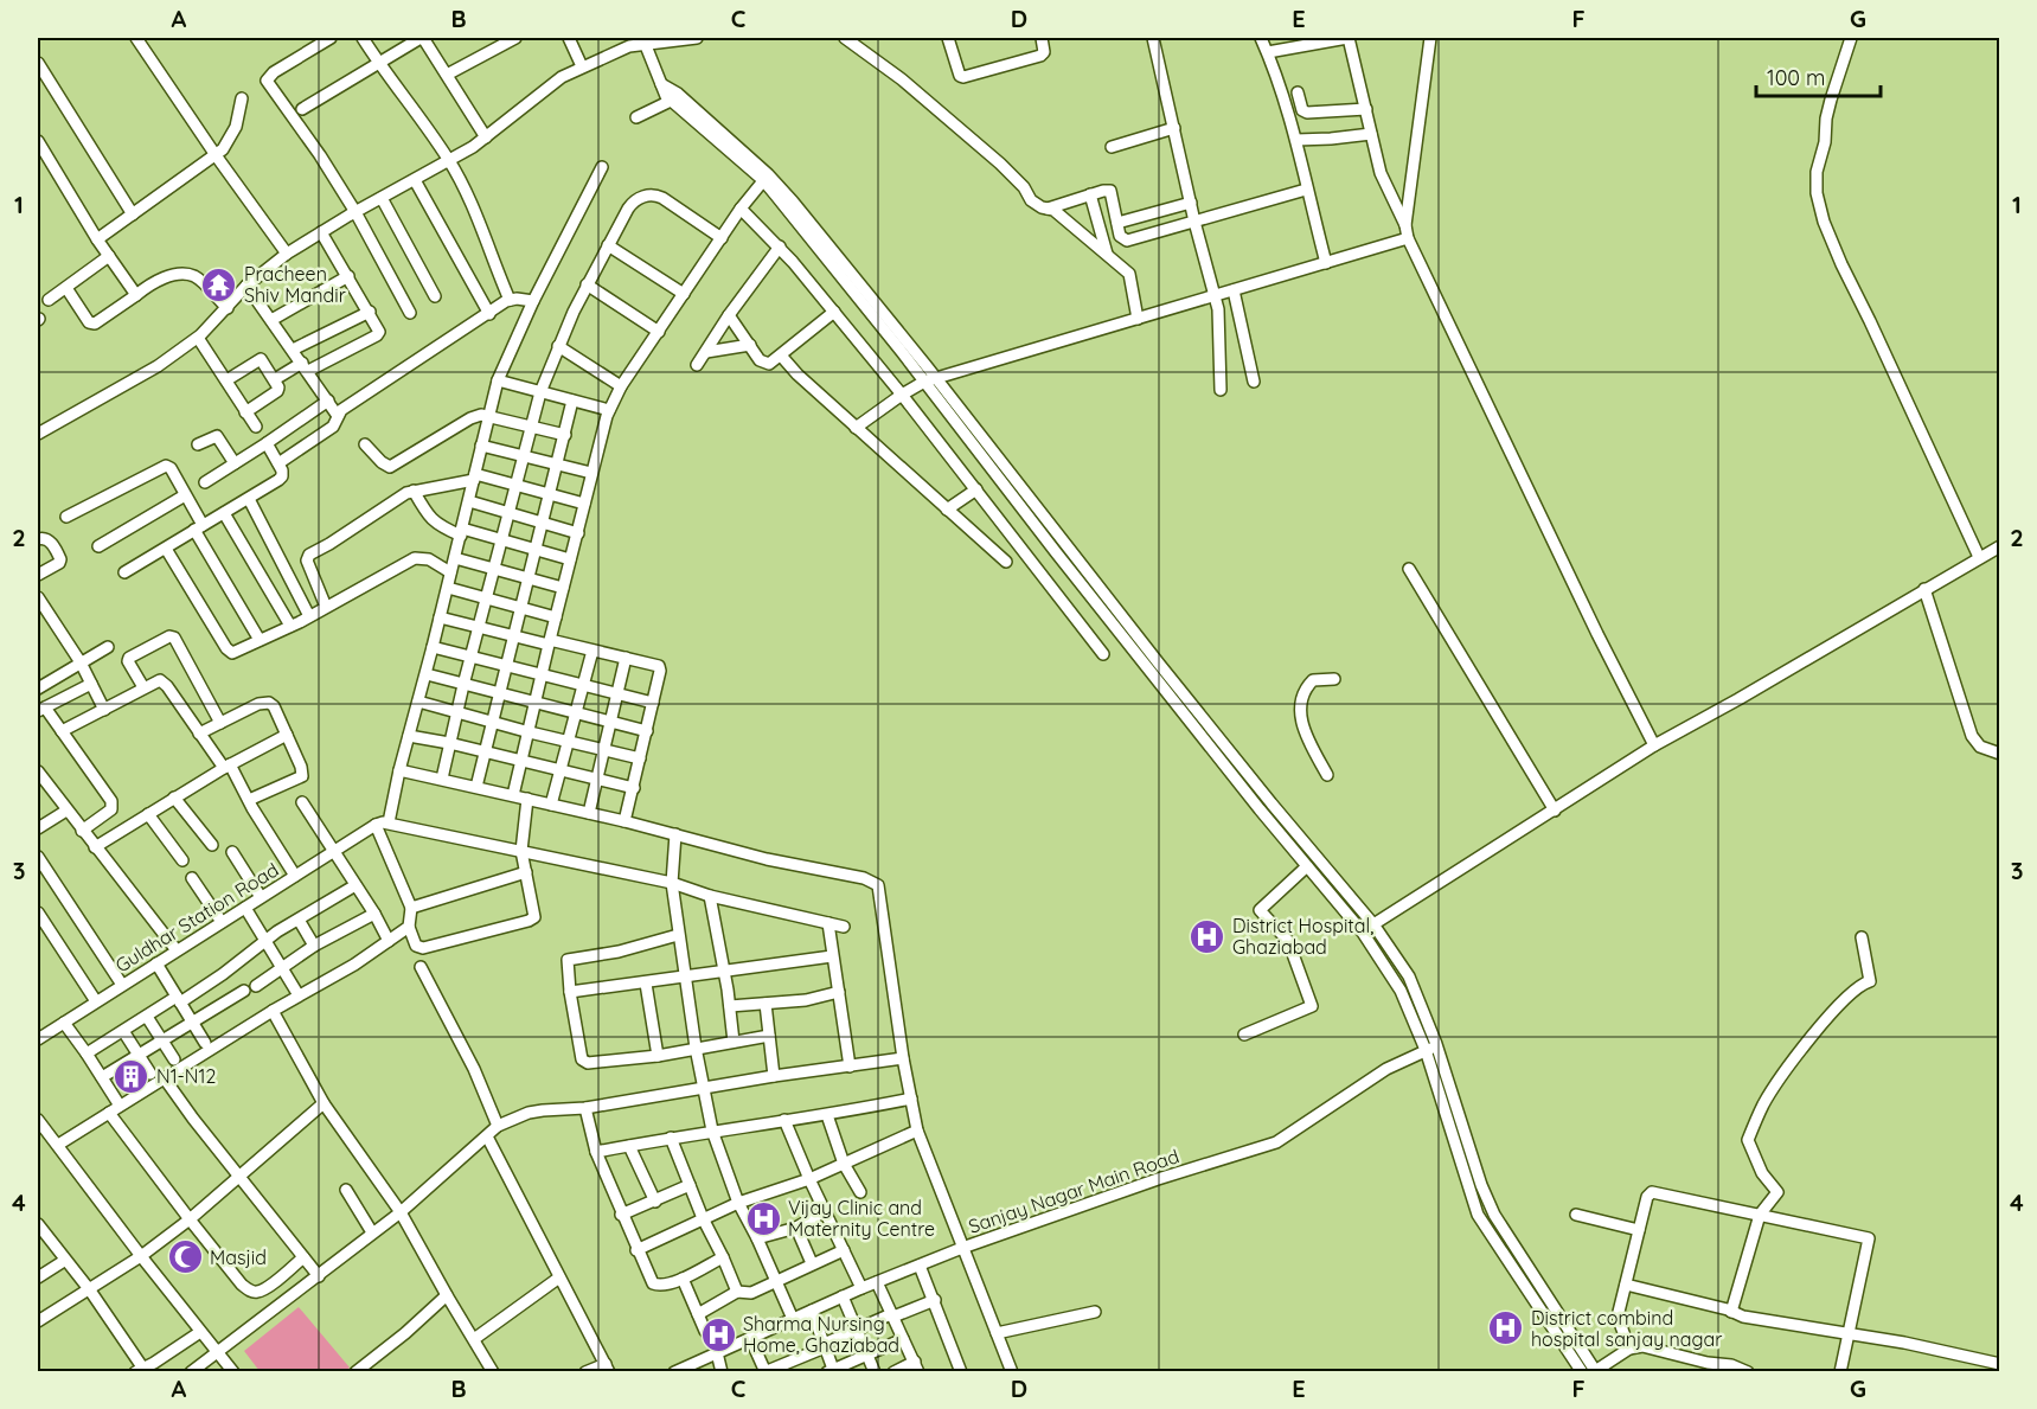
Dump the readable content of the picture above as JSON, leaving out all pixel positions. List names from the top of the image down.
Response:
{
  "streets": {
    "street": ["Guldhar Station Road", "Sanjay Nagar Main Road"]
  },
  "places": {
    "temple": ["Pracheen Shiv Mandir"],
    "hospital": [
      "District Hospital, Ghaziabad",
      "Vijay Clinic and Maternity Centre",
      "District combind hospital sanjay nagar",
      "Sharma Nursing Home, Ghaziabad"
    ],
    "building": ["N1-N12"],
    "mosque": ["Masjid"]
  },
  "scale_bar": "100 m",
  "grid": {
    "columns": [
      "A",
      "B",
      "C",
      "D",
      "E",
      "F",
      "G"
    ],
    "rows": [
      "1",
      "2",
      "3",
      "4"
    ]
  }
}
